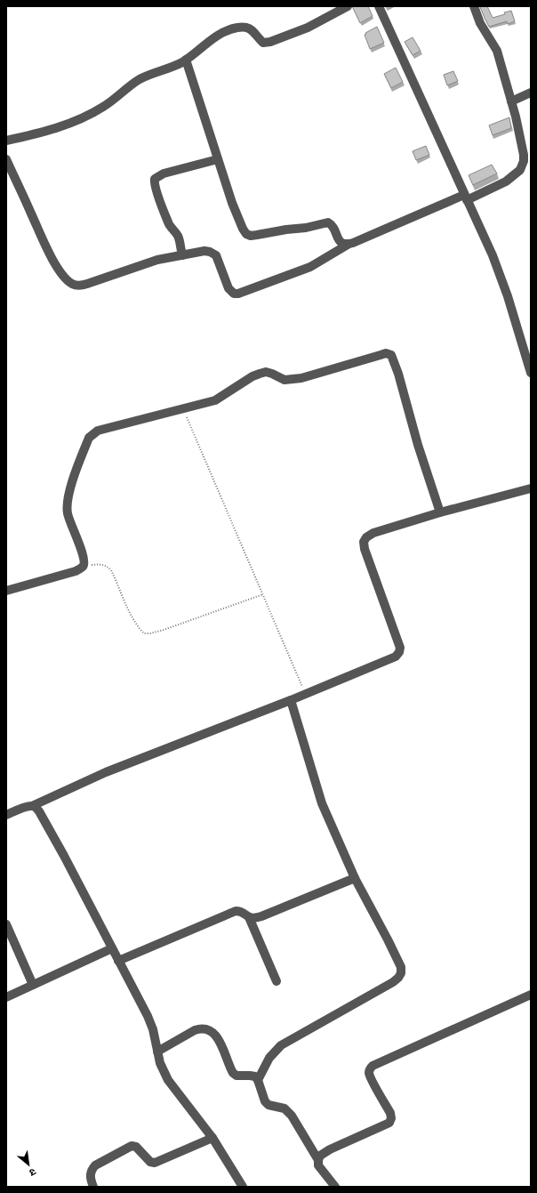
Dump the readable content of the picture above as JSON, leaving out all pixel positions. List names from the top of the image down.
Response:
{
  "north": "bottom right"
}
